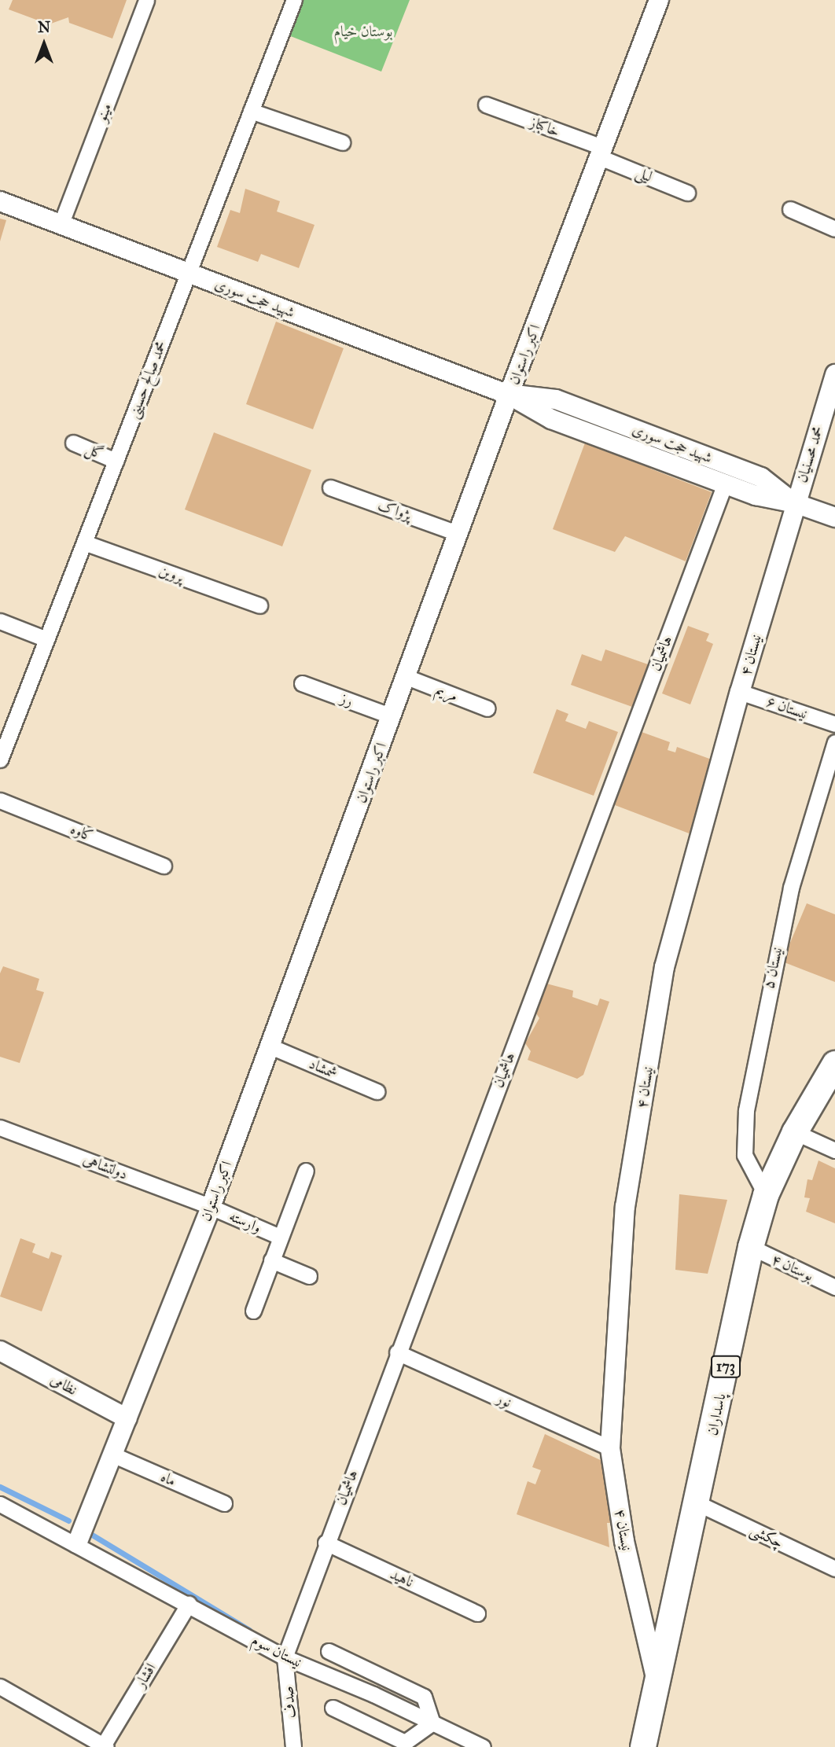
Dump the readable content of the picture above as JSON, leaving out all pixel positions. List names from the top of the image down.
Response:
{
  "streets": {
    "main road": ["173", "پاسداران"],
    "street": [
      "مینو",
      "خاکباز",
      "لیلی",
      "شهید حجت سوری",
      "اکبر راستوان",
      "محمد صالح حسینی",
      "گل",
      "محمد محسنیان",
      "پژواک",
      "پروین",
      "هاشمیان",
      "نیستان ۴",
      "مریم",
      "رز",
      "نیستان ۶",
      "کاوه",
      "نیستان ۵",
      "شمشاد",
      "دولتشاهی",
      "وارسته",
      "بوستان ۴",
      "نظامی",
      "نور",
      "ماه",
      "چکشی",
      "ناهید",
      "نیستان سوم",
      "افشار",
      "صدف"
    ]
  },
  "crossings": [
    ["مینو", "شهید حجت سوری"],
    ["خاکباز", "لیلی"],
    ["خاکباز", "اکبر راستوان"],
    ["لیلی", "اکبر راستوان"],
    ["شهید حجت سوری", "اکبر راستوان"],
    ["شهید حجت سوری", "محمد صالح حسینی"],
    ["شهید حجت سوری", "محمد محسنیان"],
    ["شهید حجت سوری", "هاشمیان"],
    ["شهید حجت سوری", "نیستان ۴"],
    ["اکبر راستوان", "پژواک"],
    ["اکبر راستوان", "مریم"],
    ["اکبر راستوان", "رز"],
    ["اکبر راستوان", "شمشاد"],
    ["اکبر راستوان", "دولتشاهی"],
    ["اکبر راستوان", "وارسته"],
    ["اکبر راستوان", "نظامی"],
    ["اکبر راستوان", "ماه"],
    ["اکبر راستوان", "نیستان سوم"],
    ["محمد صالح حسینی", "گل"],
    ["محمد صالح حسینی", "پروین"],
    ["محمد محسنیان", "نیستان ۴"],
    ["هاشمیان", "نور"],
    ["هاشمیان", "ناهید"],
    ["هاشمیان", "نیستان سوم"],
    ["هاشمیان", "صدف"],
    ["نیستان ۴", "نیستان ۶"],
    ["نیستان ۴", "نور"],
    ["نیستان ۴", "پاسداران"],
    ["نیستان ۵", "پاسداران"],
    ["دولتشاهی", "وارسته"],
    ["بوستان ۴", "پاسداران"],
    ["پاسداران", "چکشی"],
    ["نیستان سوم", "افشار"],
    ["نیستان سوم", "صدف"]
  ],
  "parks": ["بوستان خیام"],
  "north": "top"
}
